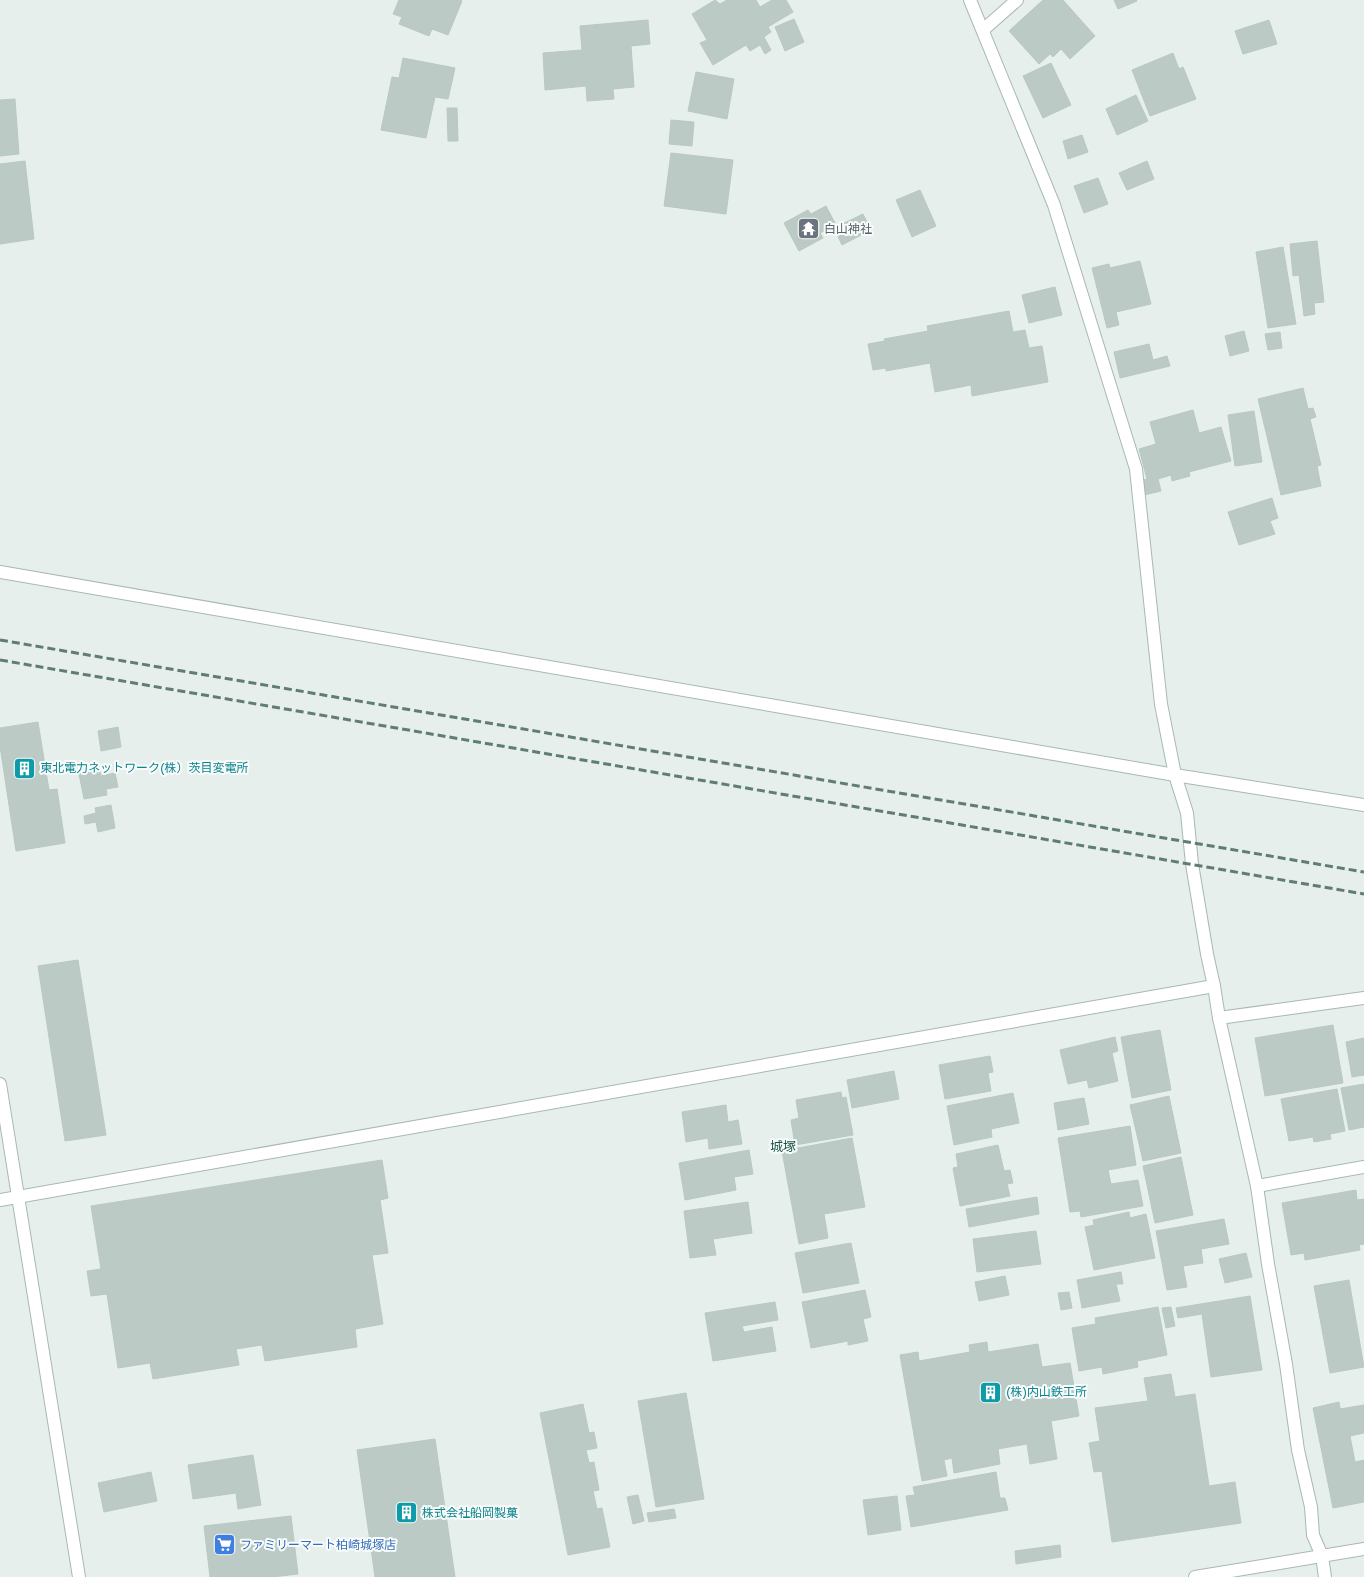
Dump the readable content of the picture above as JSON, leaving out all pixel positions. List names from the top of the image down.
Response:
{
  "districts": ["城塚"],
  "places": {
    "temple": ["白山神社"],
    "building": ["東北電力ネットワーク(株）茨目変電所", "(株)内山鉄工所", "株式会社船岡製菓"],
    "supermarket": ["ファミリーマート柏崎城塚店"]
  }
}
